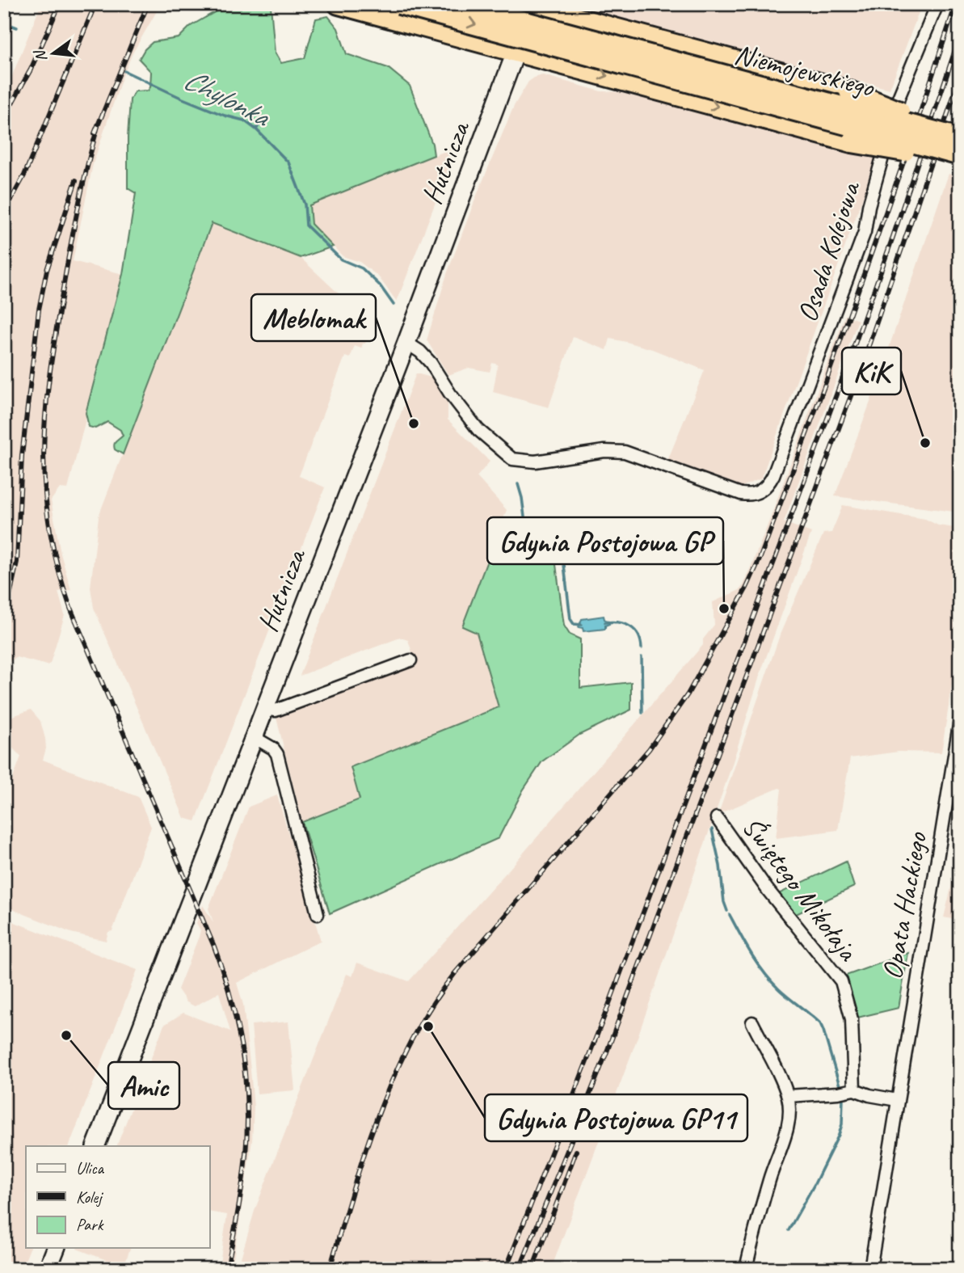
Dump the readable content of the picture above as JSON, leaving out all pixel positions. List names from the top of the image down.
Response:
{
  "streets": {
    "main road": ["Hutnicza"],
    "street": [
      "Niemojewskiego",
      "Osada Kolejowa",
      "Świętego Mikołaja",
      "Opata Hackiego"
    ]
  },
  "crossings": [
    ["Niemojewskiego", "Osada Kolejowa"],
    ["Hutnicza", "Osada Kolejowa"]
  ],
  "water": ["Chylonka"],
  "places": [
    "Meblomak",
    "KiK",
    "Gdynia Postojowa GP",
    "Gdynia Postojowa GP11",
    "Amic"
  ],
  "legend": ["Ulica", "Kolej", "Park"],
  "north": "left"
}
